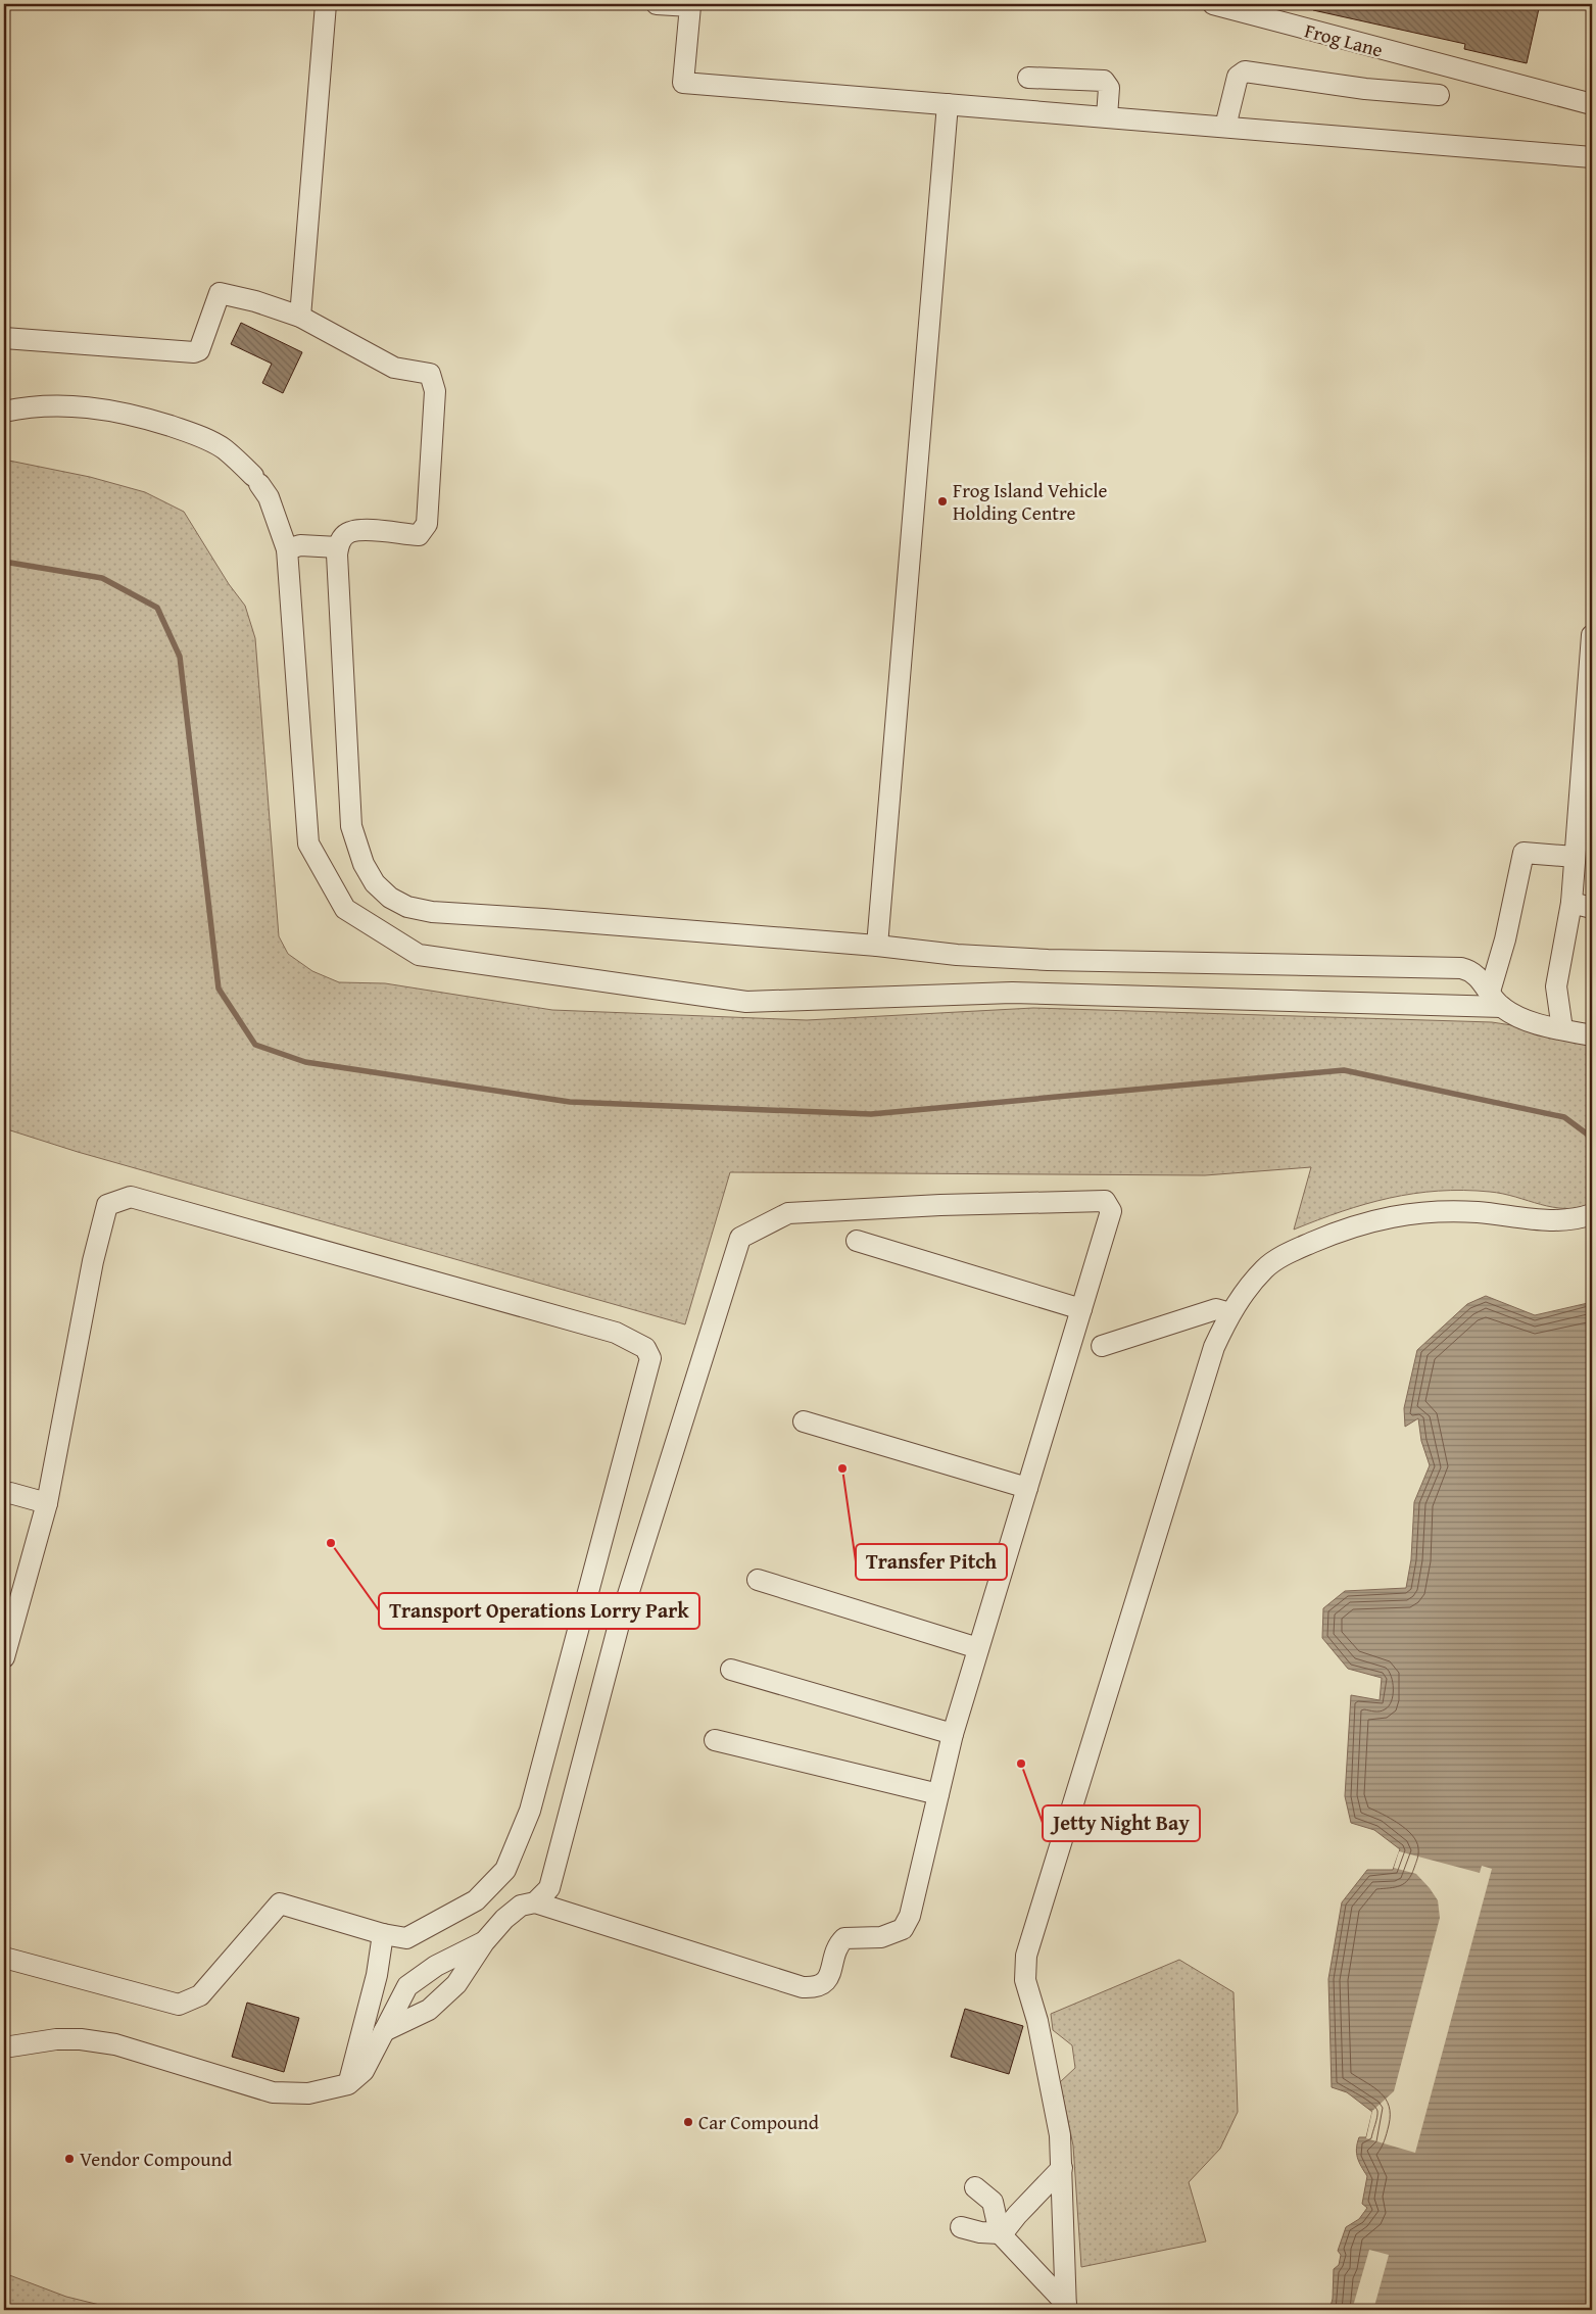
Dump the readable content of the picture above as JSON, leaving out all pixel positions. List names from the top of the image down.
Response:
{
  "streets": {
    "street": ["Frog Lane"]
  },
  "places": [
    "Frog Island Vehicle Holding Centre",
    "Transfer Pitch",
    "Transport Operations Lorry Park",
    "Jetty Night Bay",
    "Car Compound",
    "Vendor Compound"
  ]
}
